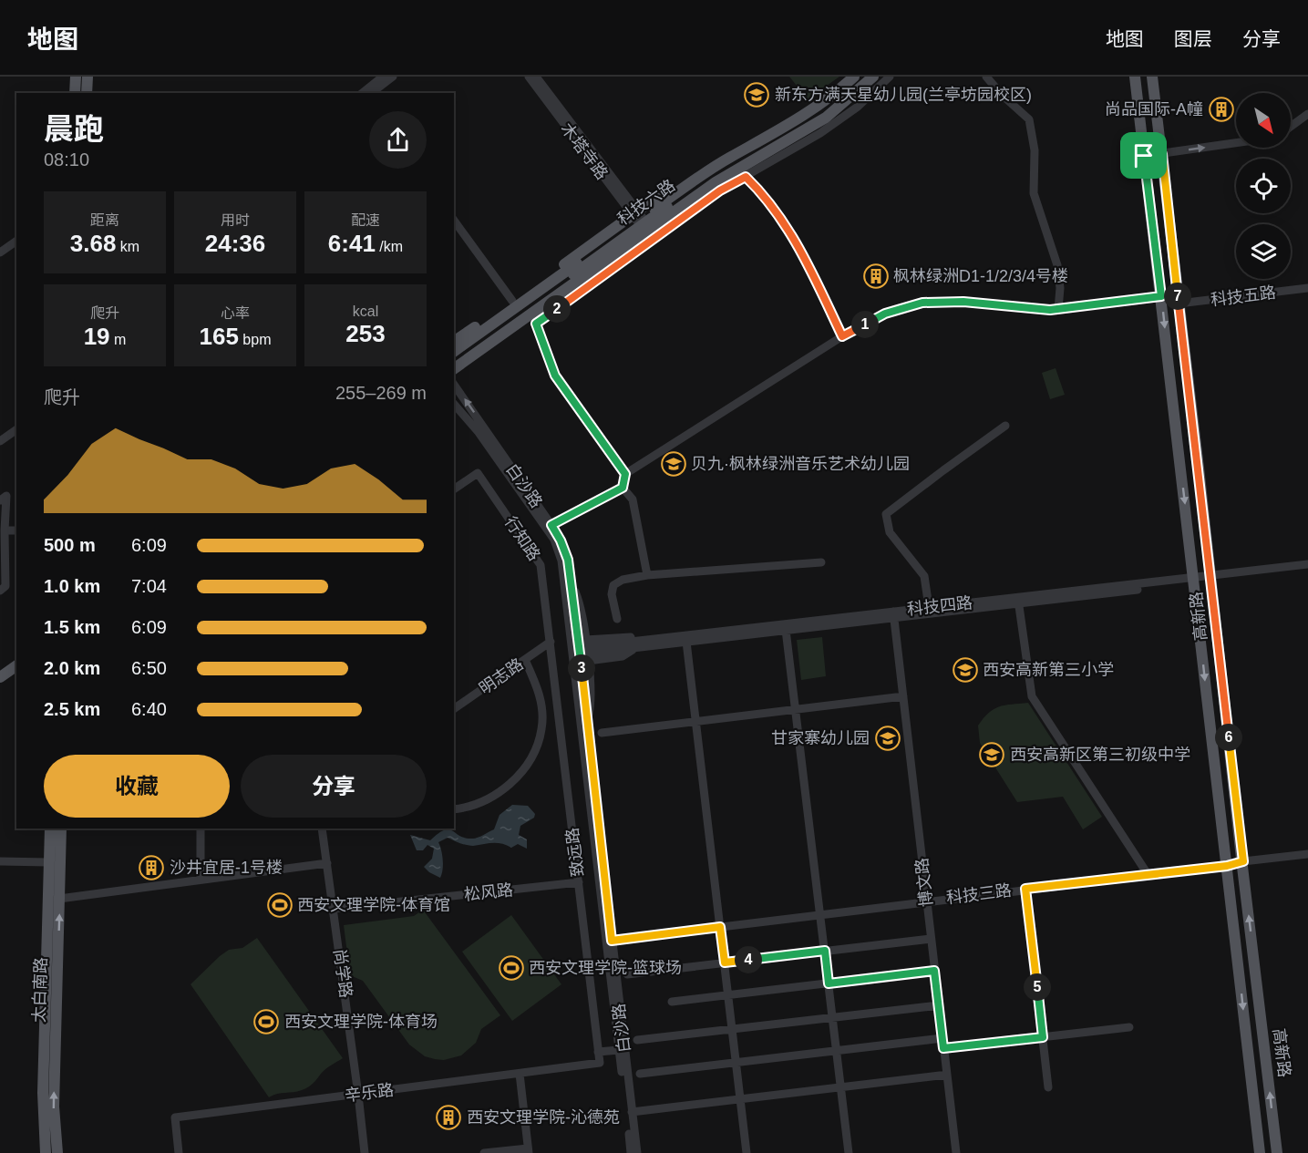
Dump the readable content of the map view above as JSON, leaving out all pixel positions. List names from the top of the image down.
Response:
{
  "streets": {
    "main road": ["科技六路", "高新路", "太白南路"],
    "street": [
      "木塔寺路",
      "科技五路",
      "白沙路",
      "行知路",
      "科技四路",
      "明志路",
      "致远路",
      "博文路",
      "松风路",
      "科技三路",
      "尚学路",
      "辛乐路"
    ]
  },
  "crossings": [
    ["木塔寺路", "科技六路"],
    ["科技五路", "高新路"],
    ["白沙路", "科技四路"],
    ["白沙路", "科技三路"],
    ["行知路", "明志路"],
    ["行知路", "致远路"],
    ["科技四路", "高新路"],
    ["科技四路", "博文路"],
    ["高新路", "科技三路"],
    ["明志路", "致远路"],
    ["致远路", "松风路"],
    ["致远路", "辛乐路"],
    ["博文路", "科技三路"],
    ["松风路", "尚学路"],
    ["尚学路", "辛乐路"]
  ],
  "places": {
    "school or university": [
      "新东方满天星幼儿园(兰亭坊园校区)",
      "贝九·枫林绿洲音乐艺术幼儿园",
      "西安高新第三小学",
      "甘家寨幼儿园",
      "西安高新区第三初级中学"
    ],
    "building": [
      "尚品国际-A幢",
      "枫林绿洲D1-1/2/3/4号楼",
      "沙井宜居-1号楼",
      "西安文理学院-沁德苑"
    ],
    "sports": ["西安文理学院-体育馆", "西安文理学院-篮球场", "西安文理学院-体育场"]
  },
  "north": "bottom right",
  "page": {
    "header": "地图",
    "nav": ["地图", "图层", "分享"],
    "heading": ["晨跑", "08:10"],
    "stats": [
      ["距离", "3.68 km"],
      ["用时", "24:36"],
      ["配速", "6:41 /km"],
      ["爬升", "19 m"],
      ["心率", "165 bpm"],
      ["kcal", "253"]
    ],
    "pins": [
      "7",
      "2",
      "1",
      "3",
      "6",
      "4",
      "5"
    ],
    "chart": ["爬升", "255–269 m"],
    "list": [
      {
        "name": "500 m",
        "note": "6:09"
      },
      {
        "name": "1.0 km",
        "note": "7:04"
      },
      {
        "name": "1.5 km",
        "note": "6:09"
      },
      {
        "name": "2.0 km",
        "note": "6:50"
      },
      {
        "name": "2.5 km",
        "note": "6:40"
      }
    ],
    "buttons": ["收藏", "分享"]
  }
}
